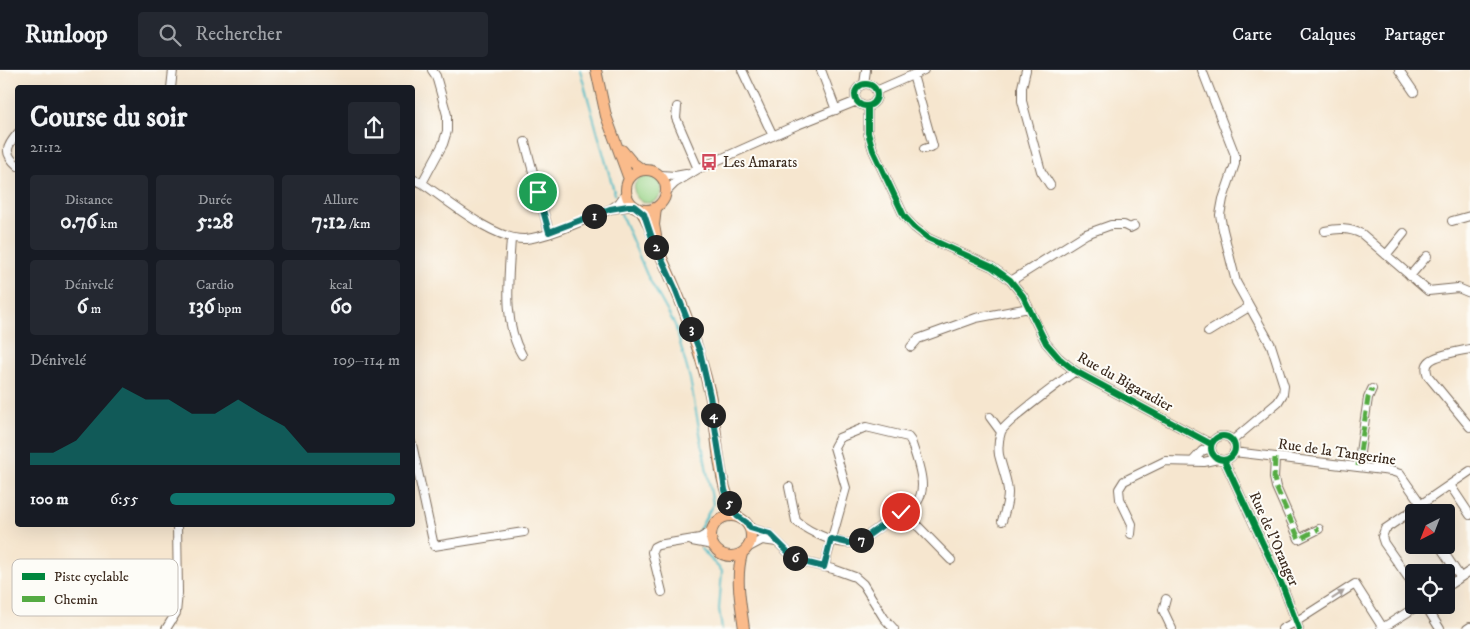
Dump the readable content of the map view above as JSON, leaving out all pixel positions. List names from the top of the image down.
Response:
{
  "streets": {
    "street": ["Rue du Bigaradier", "Rue de la Tangerine", "Rue de l'Oranger"]
  },
  "crossings": [
    ["Rue du Bigaradier", "Rue de la Tangerine"],
    ["Rue du Bigaradier", "Rue de l'Oranger"],
    ["Rue de la Tangerine", "Rue de l'Oranger"]
  ],
  "places": {
    "bus stop": ["Les Amarats"]
  },
  "legend": ["Piste cyclable", "Chemin"],
  "north": "bottom left",
  "page": {
    "header": "Runloop",
    "search": "Rechercher",
    "nav": ["Carte", "Calques", "Partager"],
    "heading": ["Course du soir", "21:12"],
    "stats": [
      ["Distance", "0.76 km"],
      ["Durée", "5:28"],
      ["Allure", "7:12 /km"],
      ["Dénivelé", "6 m"],
      ["Cardio", "136 bpm"],
      ["kcal", "60"]
    ],
    "pins": [
      "1",
      "2",
      "3",
      "4",
      "5",
      "7",
      "6"
    ],
    "chart": ["Dénivelé", "109–114 m"],
    "list": [
      {
        "name": "100 m",
        "note": "6:55"
      }
    ]
  }
}
